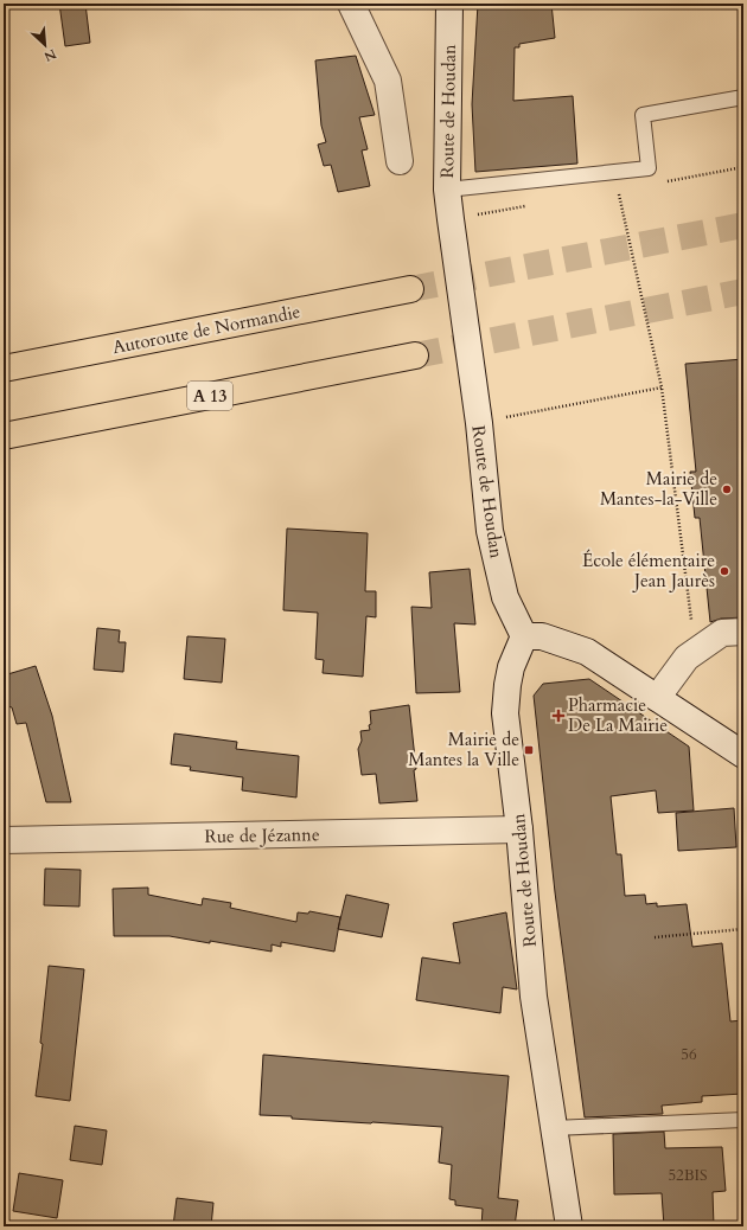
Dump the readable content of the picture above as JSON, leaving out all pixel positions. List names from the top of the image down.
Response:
{
  "streets": {
    "highway": ["Autoroute de Normandie", "A 13"],
    "main road": ["Route de Houdan", "Rue de Jézanne"]
  },
  "crossings": [
    ["Route de Houdan", "Rue de Jézanne"]
  ],
  "places": {
    "other": ["Mairie de Mantes-la-Ville", "École élémentaire Jean Jaurès"],
    "health": ["Pharmacie De La Mairie"],
    "transit": ["Mairie de Mantes la Ville"]
  },
  "house_numbers": ["56", "52BIS"],
  "north": "bottom right"
}
